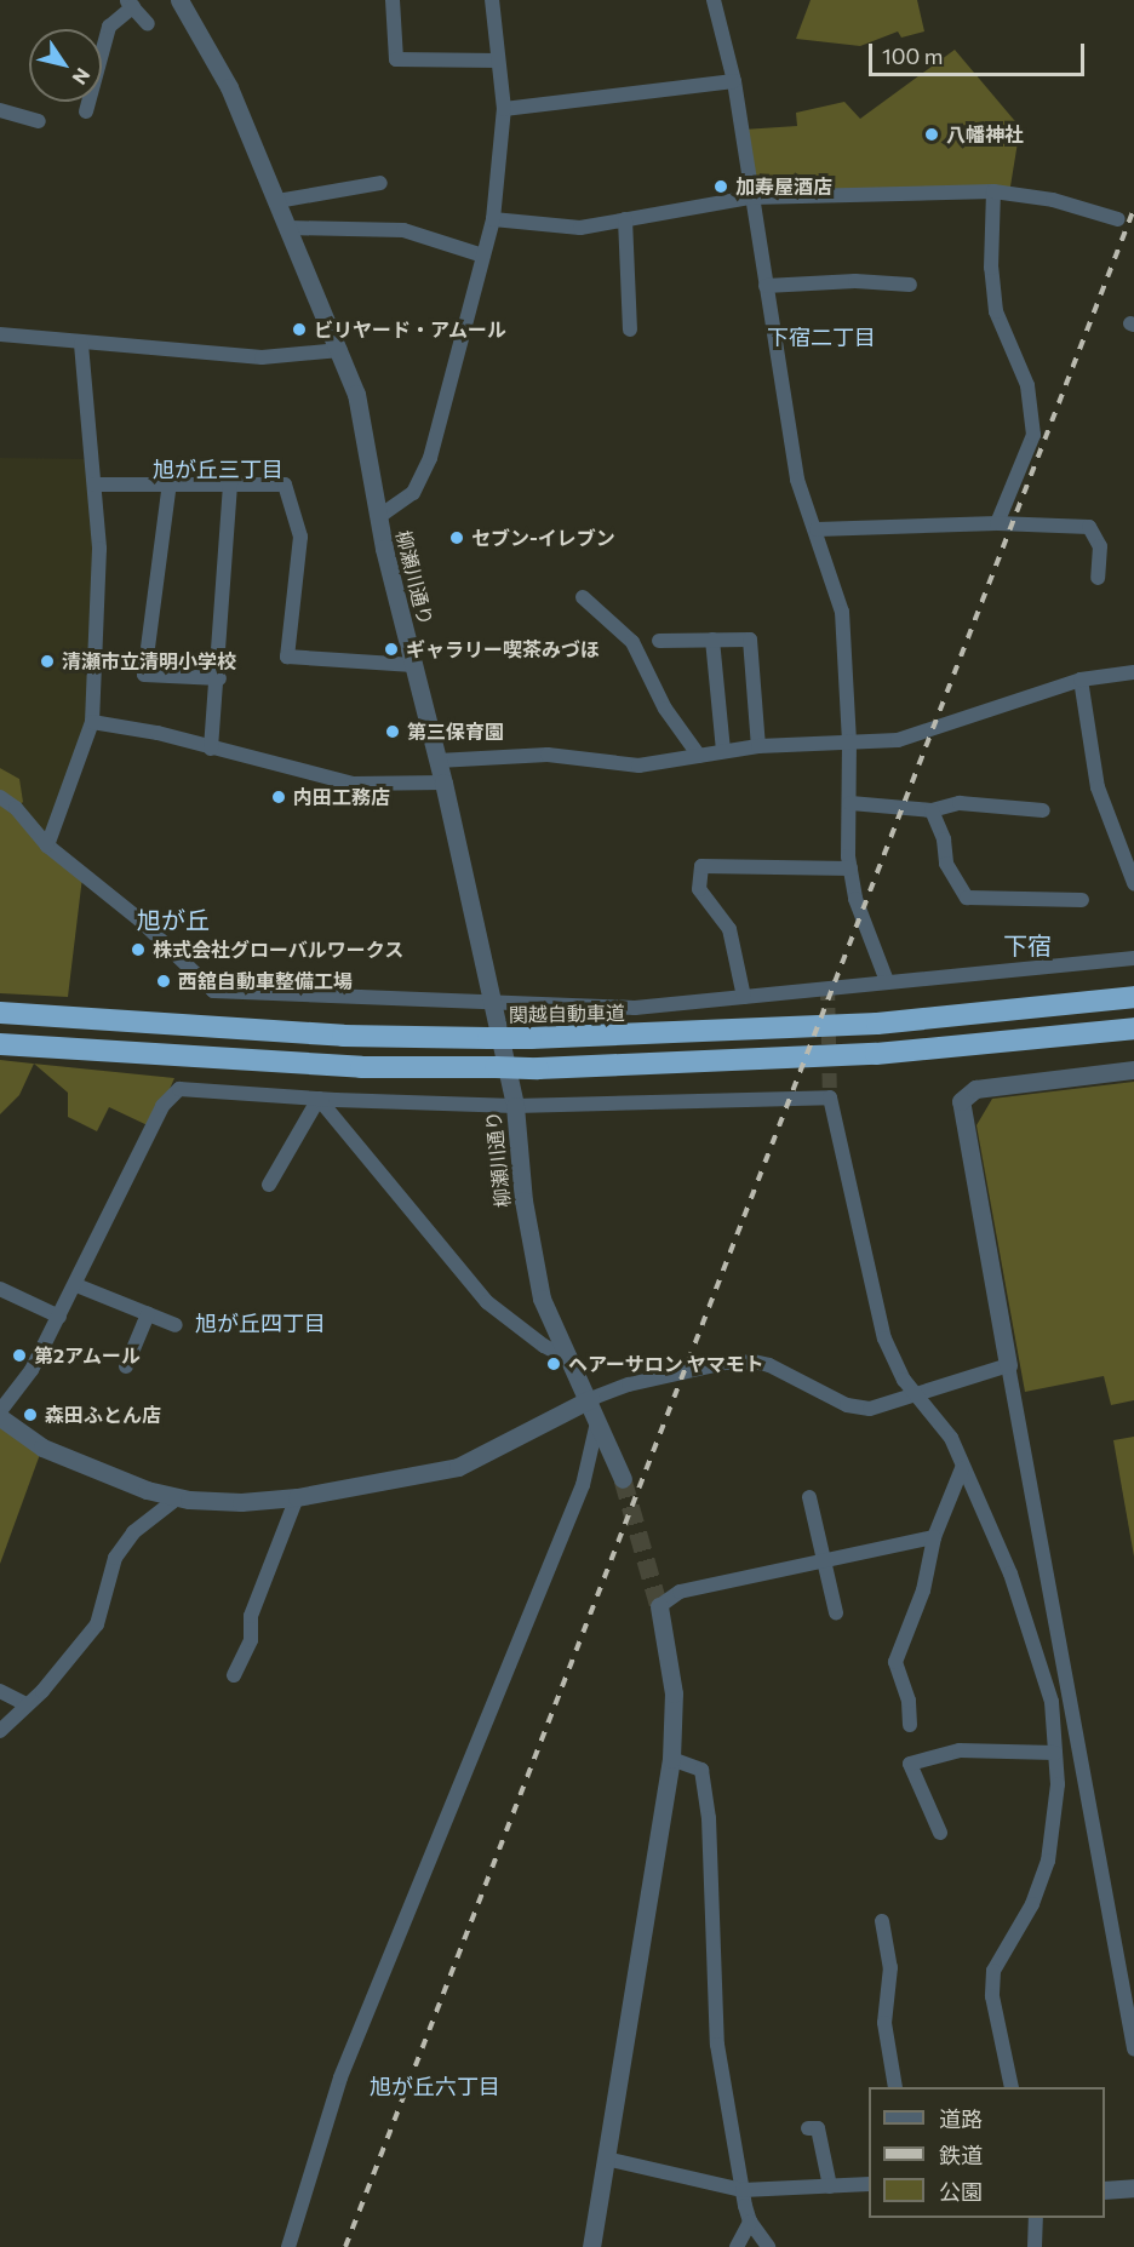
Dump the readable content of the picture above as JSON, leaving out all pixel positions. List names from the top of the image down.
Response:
{
  "streets": {
    "highway": ["関越自動車道"],
    "street": ["柳瀬川通り"]
  },
  "districts": [
    "下宿二丁目",
    "旭が丘三丁目",
    "旭が丘",
    "下宿",
    "旭が丘四丁目",
    "旭が丘六丁目"
  ],
  "places": [
    "八幡神社",
    "加寿屋酒店",
    "ビリヤード・アムール",
    "セブン-イレブン",
    "ギャラリー喫茶みづほ",
    "清瀬市立清明小学校",
    "第三保育園",
    "内田工務店",
    "株式会社グローバルワークス",
    "西舘自動車整備工場",
    "第2アムール",
    "ヘアーサロン ヤマモト",
    "森田ふとん店"
  ],
  "legend": ["道路", "鉄道", "公園"],
  "scale_bar": "100 m",
  "north": "bottom right"
}
